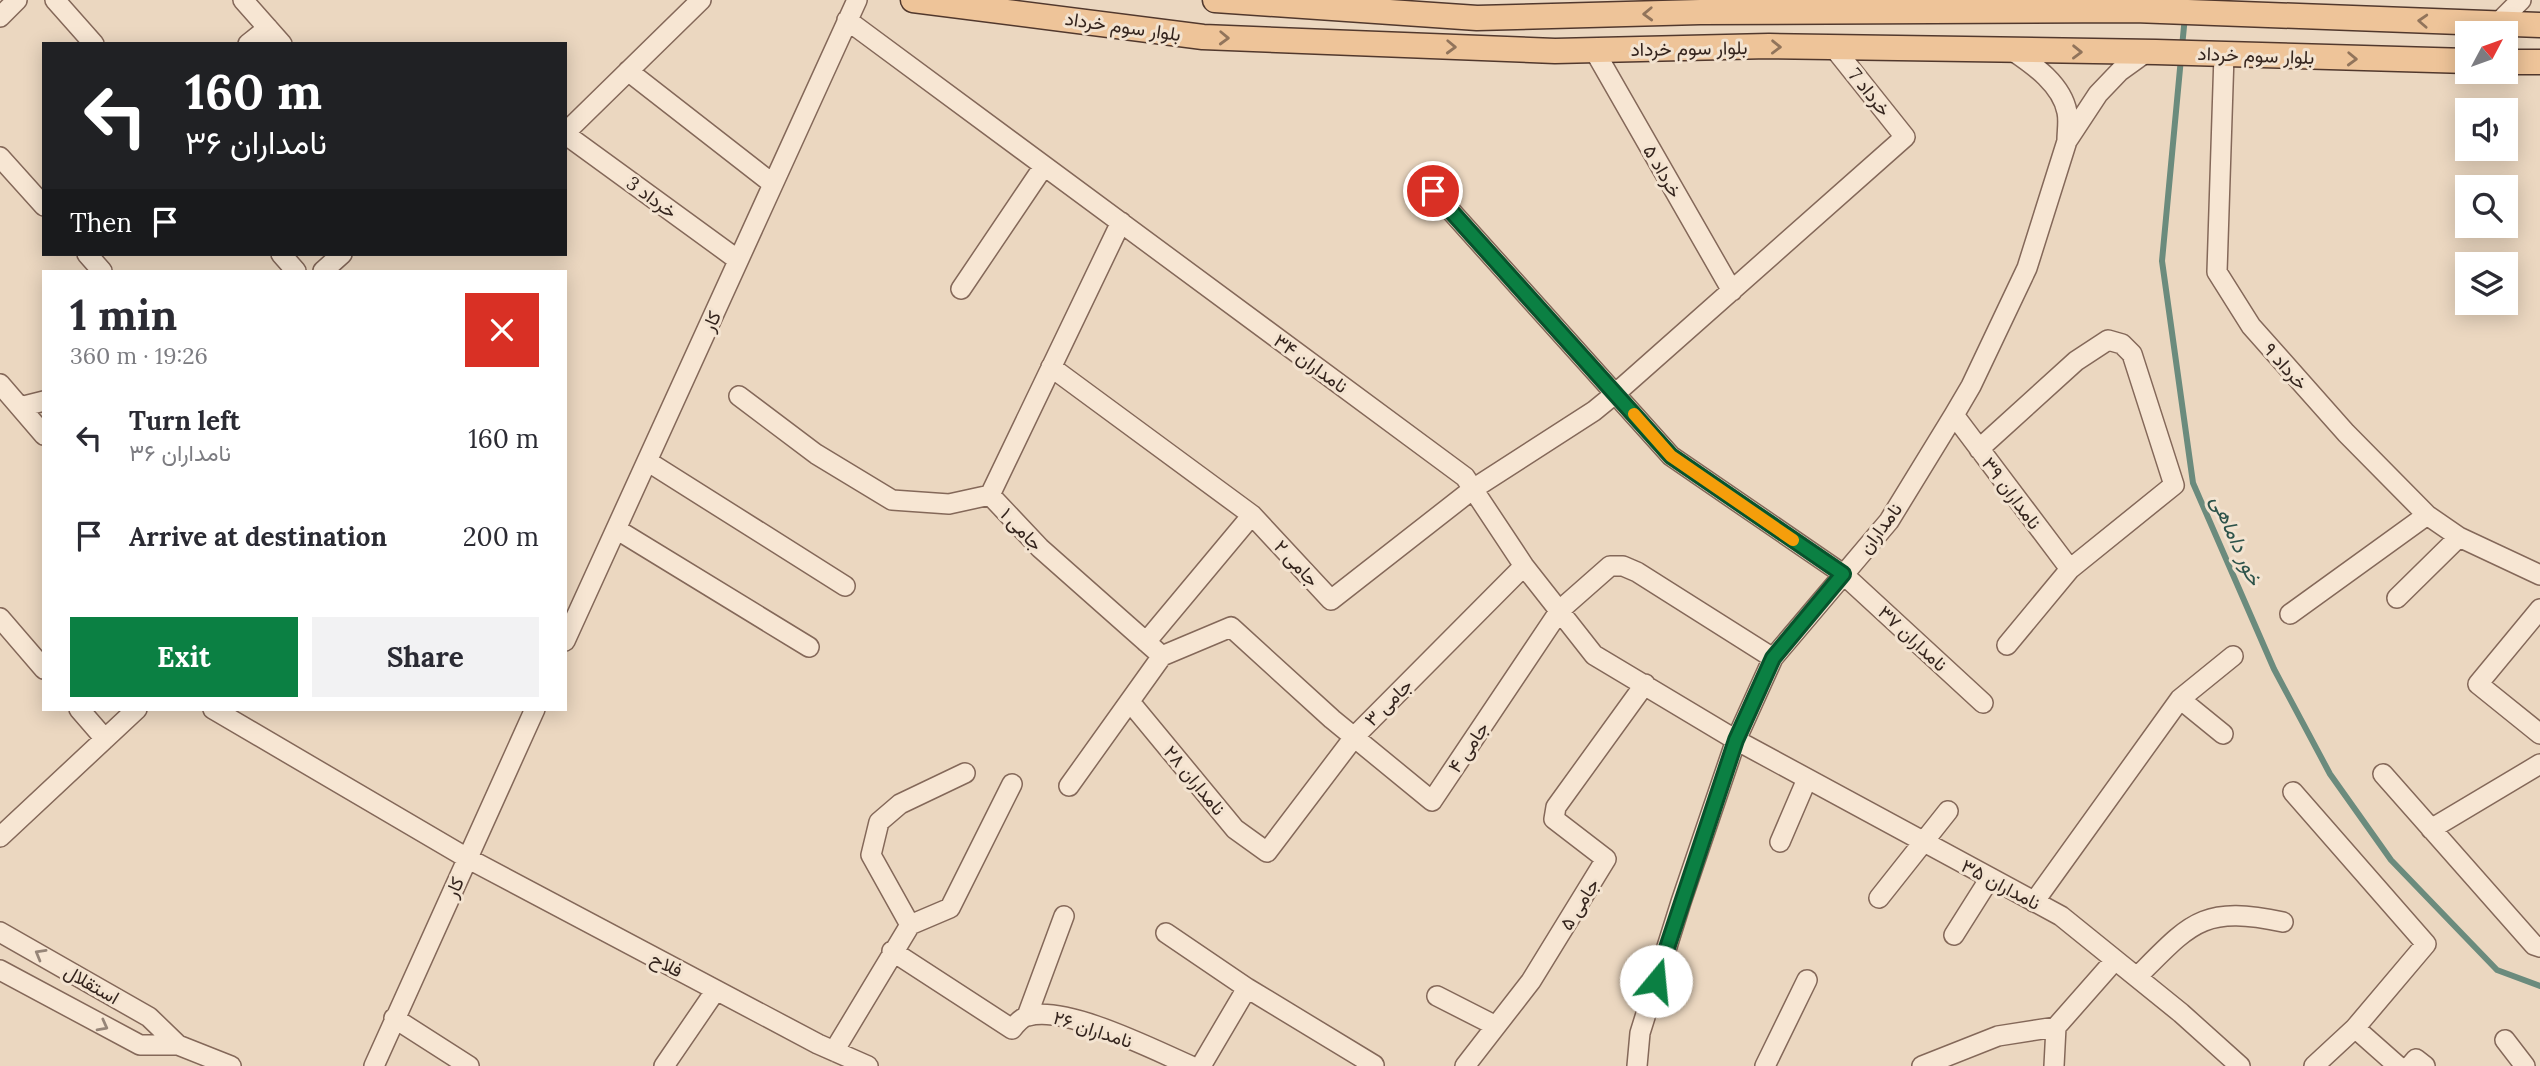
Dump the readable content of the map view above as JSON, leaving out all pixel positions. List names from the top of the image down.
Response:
{
  "streets": {
    "main road": ["بلوار سوم خرداد"],
    "street": [
      "خرداد 7",
      "خرداد ۵",
      "خرداد 3",
      "کار",
      "نامداران ۳۴",
      "خرداد ۹",
      "نامداران ۳۹",
      "نامداران",
      "جامی ۱",
      "جامی ۲",
      "نامداران ۳۷",
      "جامی ۳",
      "جامی ۴",
      "نامداران ۲۸",
      "نامداران ۳۵",
      "جامی ۵",
      "فلاح",
      "استقلال",
      "نامداران ۲۶"
    ]
  },
  "crossings": [
    ["بلوار سوم خرداد", "خرداد 7"],
    ["بلوار سوم خرداد", "خرداد ۵"],
    ["بلوار سوم خرداد", "خرداد ۹"],
    ["بلوار سوم خرداد", "نامداران"],
    ["خرداد 7", "خرداد ۵"],
    ["خرداد 3", "کار"],
    ["کار", "نامداران ۳۴"],
    ["کار", "فلاح"],
    ["نامداران ۳۴", "نامداران"],
    ["نامداران ۳۴", "جامی ۱"],
    ["نامداران ۳۴", "جامی ۲"],
    ["نامداران ۳۴", "جامی ۳"],
    ["نامداران ۳۴", "جامی ۴"],
    ["نامداران ۳۴", "نامداران ۳۵"],
    ["نامداران ۳۴", "جامی ۵"],
    ["نامداران ۳۹", "نامداران"],
    ["نامداران", "نامداران ۳۷"],
    ["نامداران", "نامداران ۳۵"],
    ["جامی ۳", "جامی ۴"],
    ["جامی ۳", "نامداران ۲۸"]
  ],
  "water": ["خور داماهی"],
  "north": "top right",
  "page": {
    "turn": ["160 m", "نامداران ۳۶"],
    "then": "Then",
    "heading": ["1 min", "360 m · 19:26"],
    "list": [
      {
        "name": "Turn left",
        "note": "نامداران ۳۶",
        "value": "160 m"
      },
      {
        "name": "Arrive at destination",
        "value": "200 m"
      }
    ],
    "buttons": ["Exit", "Share"]
  }
}
